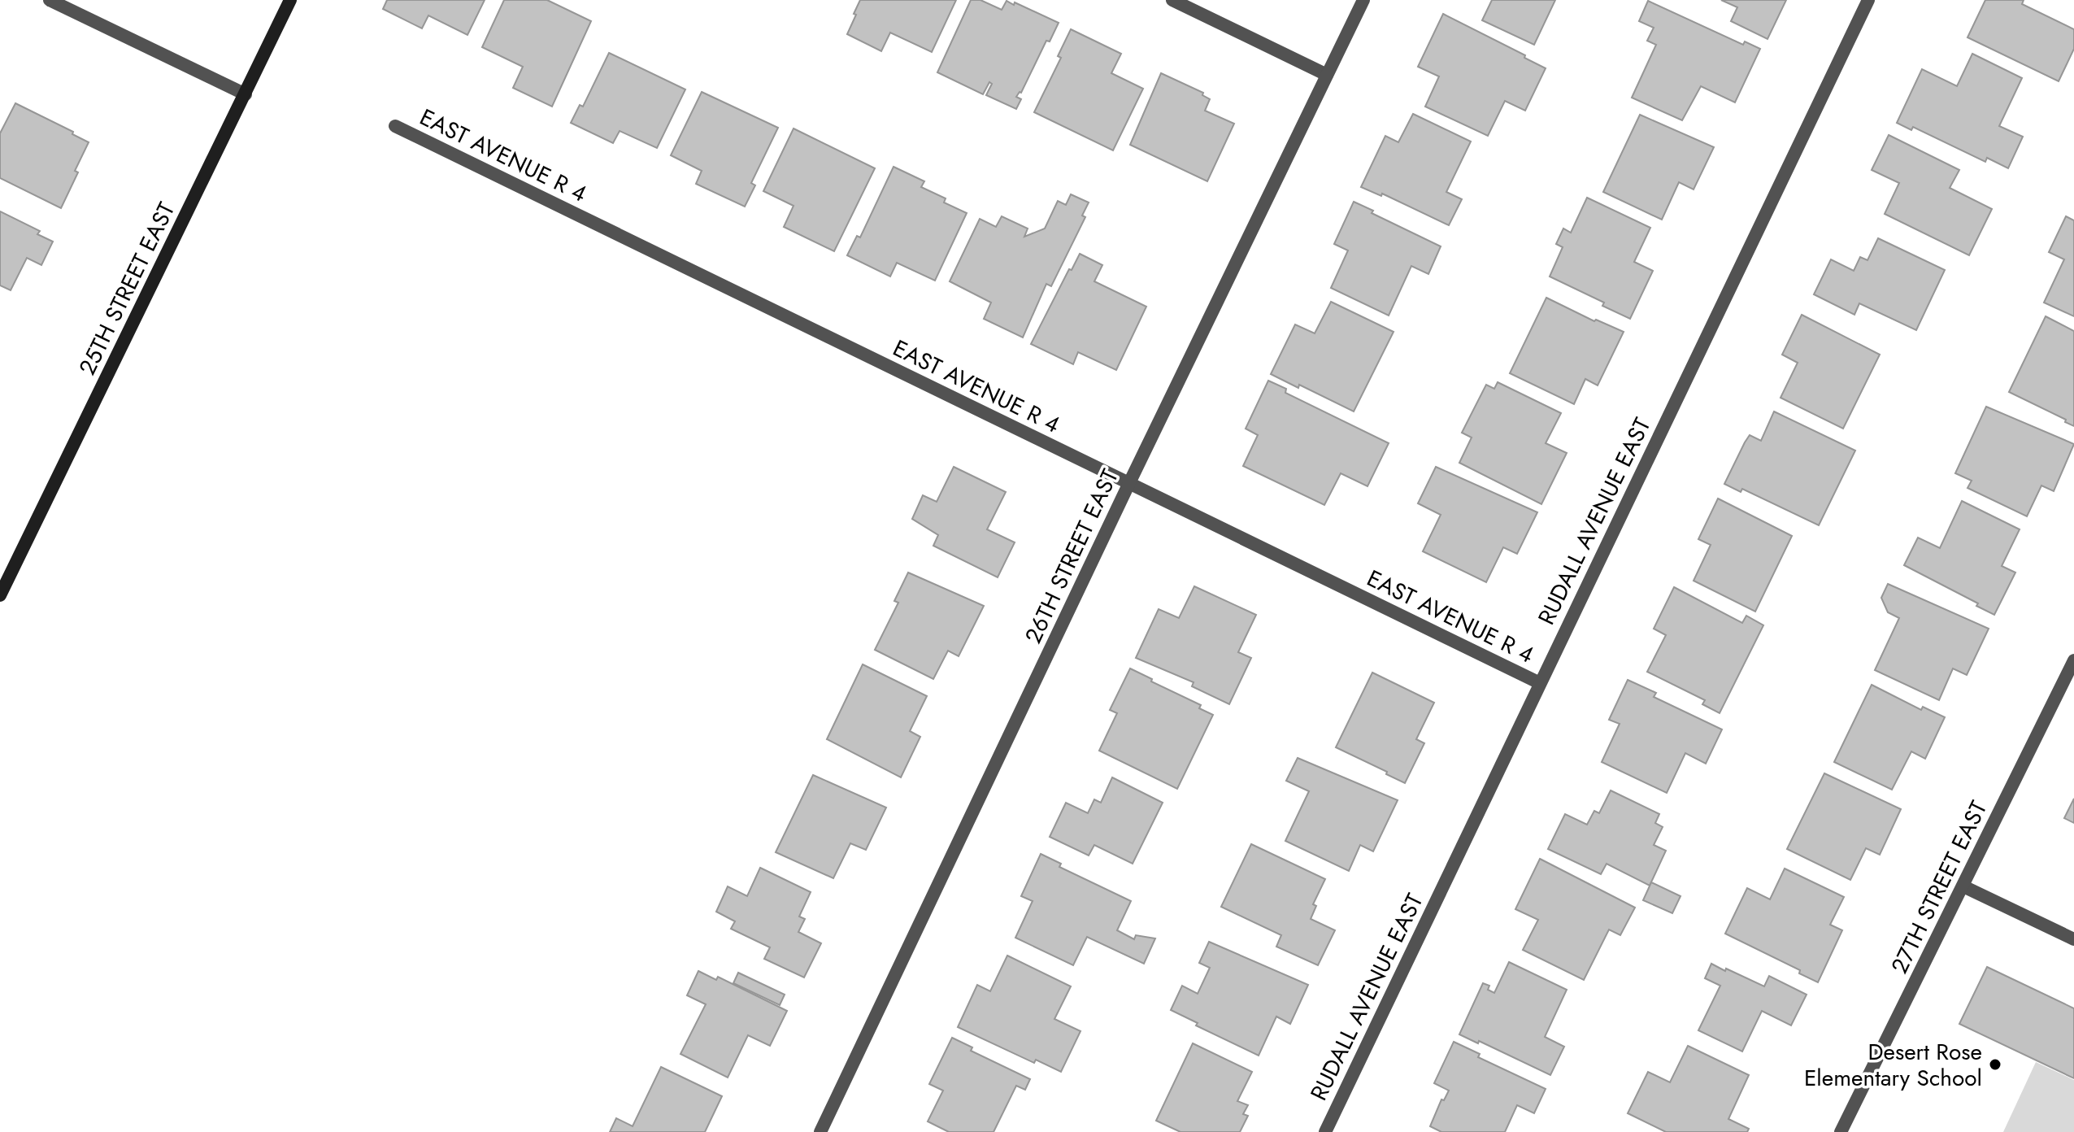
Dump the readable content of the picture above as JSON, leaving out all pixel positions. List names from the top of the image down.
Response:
{
  "streets": {
    "main road": ["25TH STREET EAST"],
    "street": [
      "EAST AVENUE R 4",
      "RUDALL AVENUE EAST",
      "26TH STREET EAST",
      "27TH STREET EAST"
    ]
  },
  "crossings": [
    ["EAST AVENUE R 4", "RUDALL AVENUE EAST"],
    ["EAST AVENUE R 4", "26TH STREET EAST"]
  ],
  "places": ["Desert Rose Elementary School"]
}
